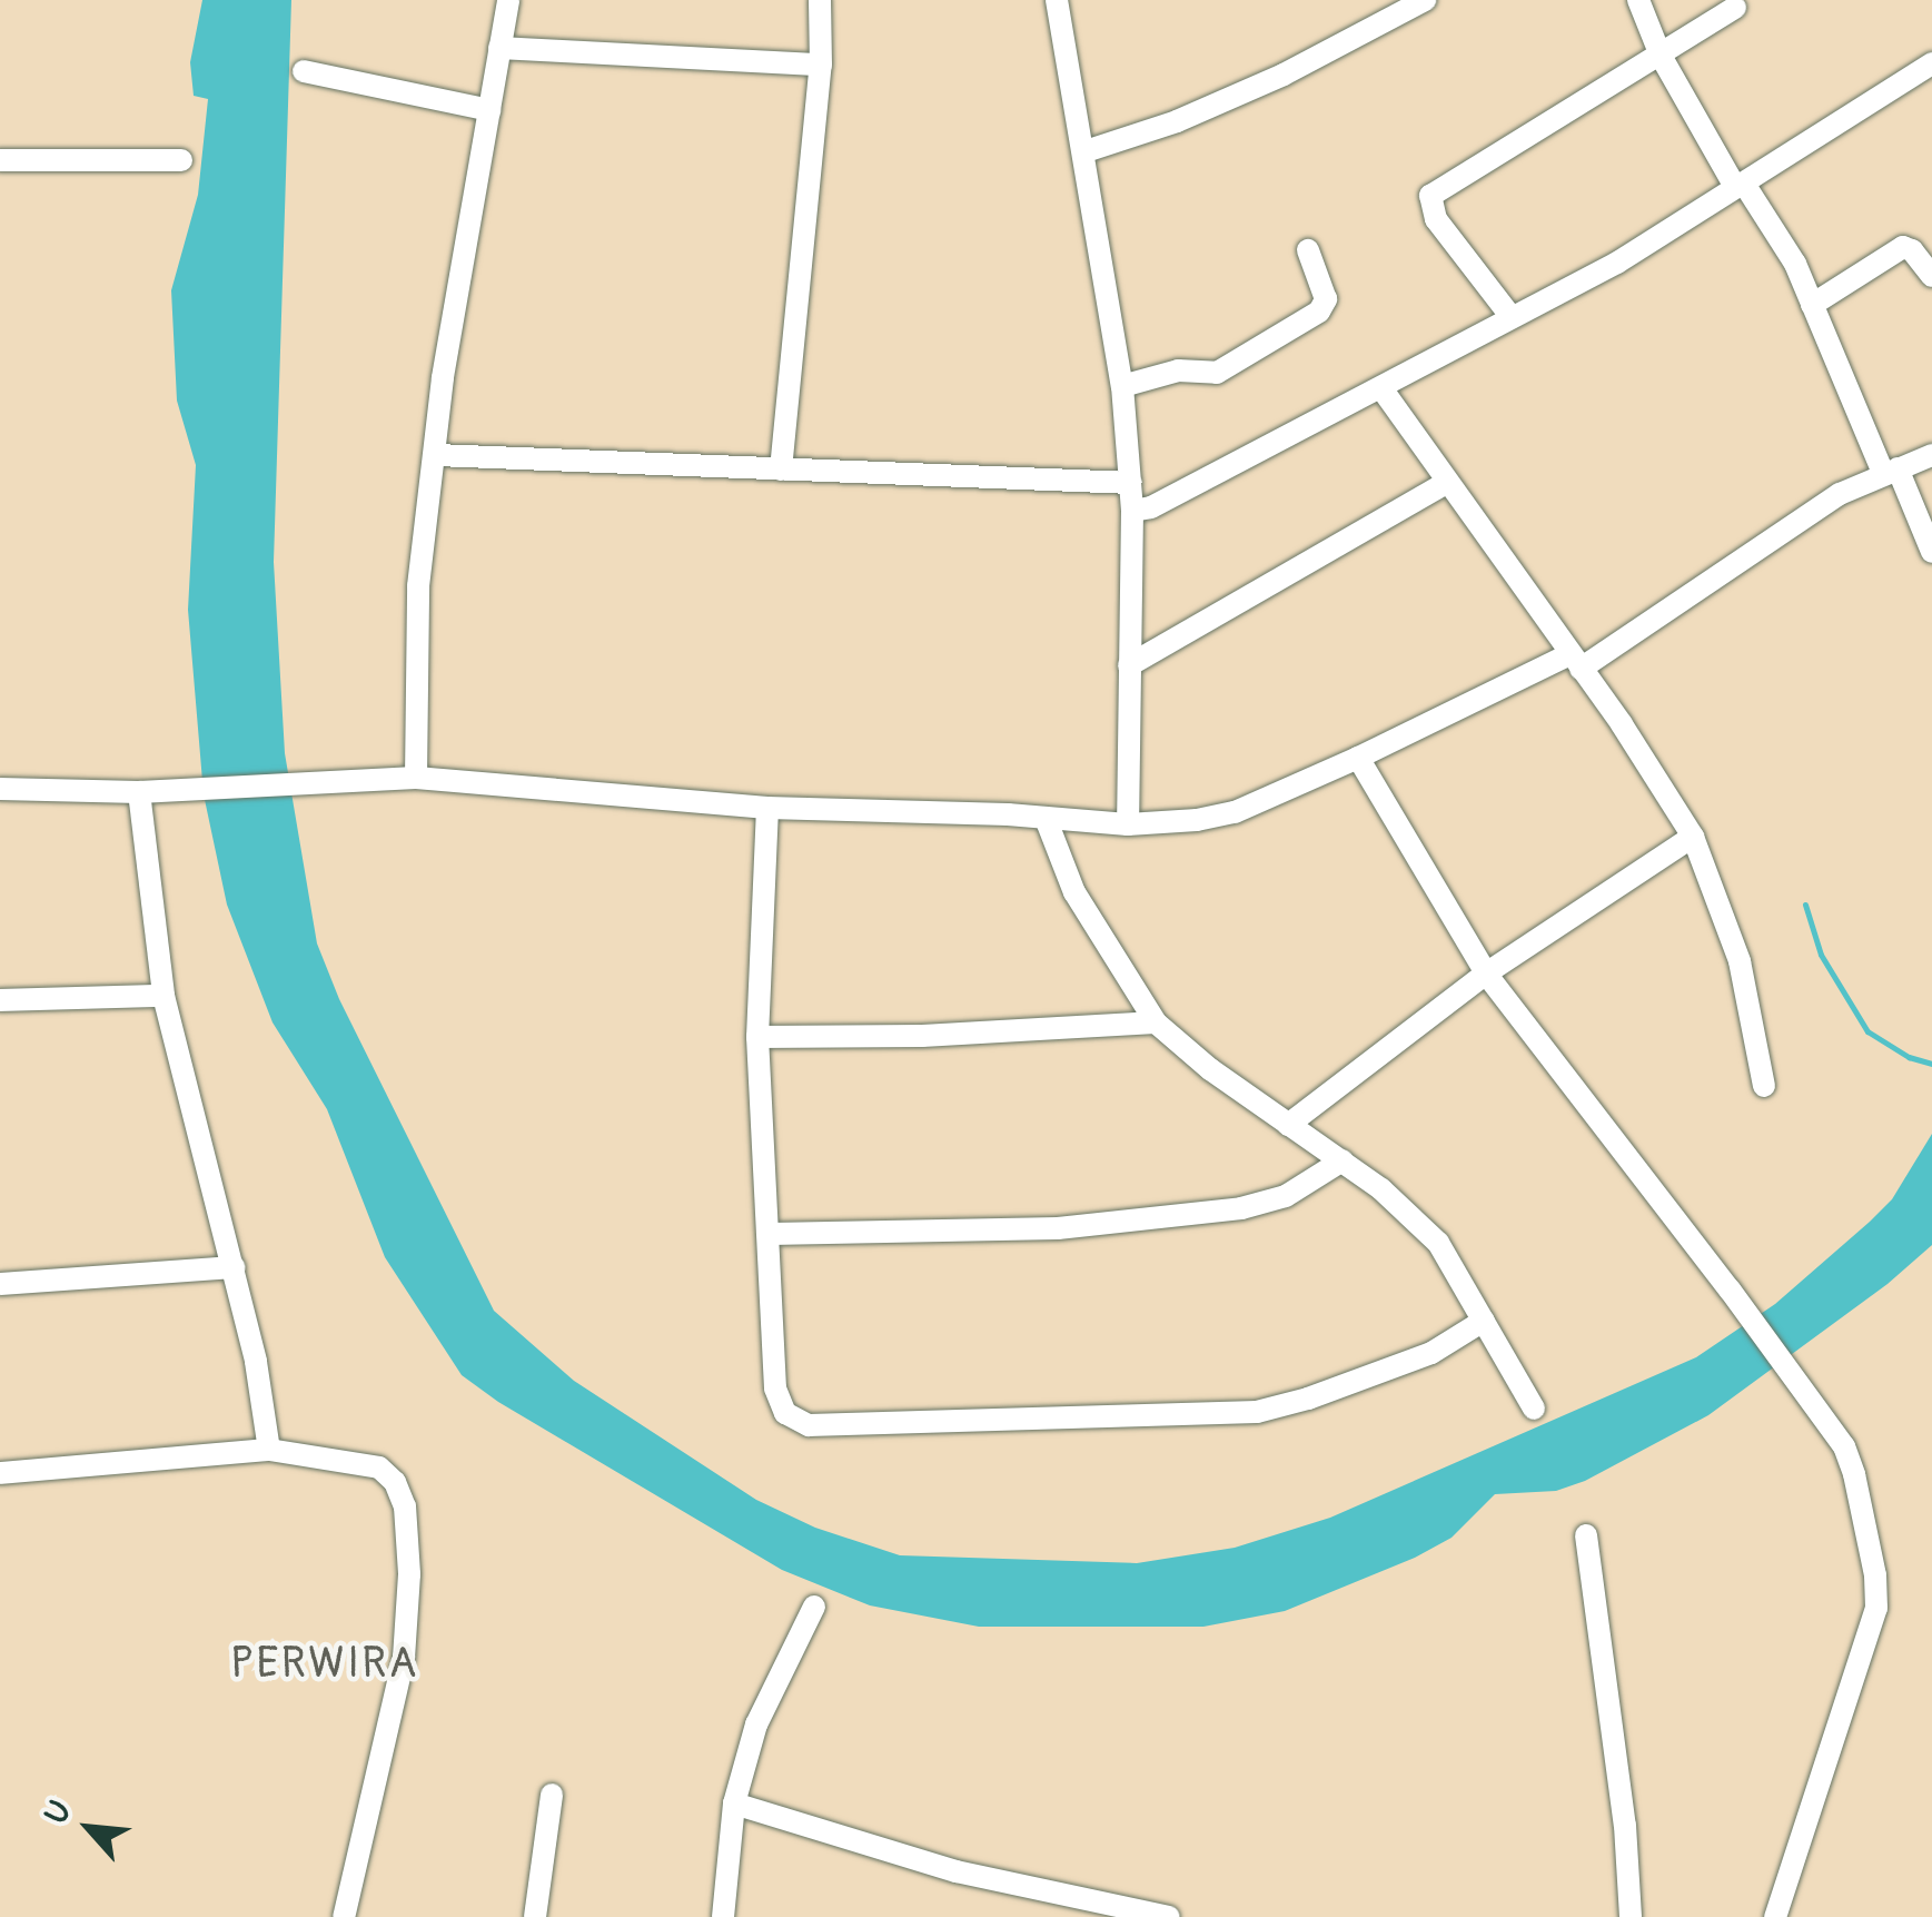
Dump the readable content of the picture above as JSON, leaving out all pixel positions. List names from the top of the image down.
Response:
{
  "districts": ["PERWIRA"],
  "north": "top left"
}
